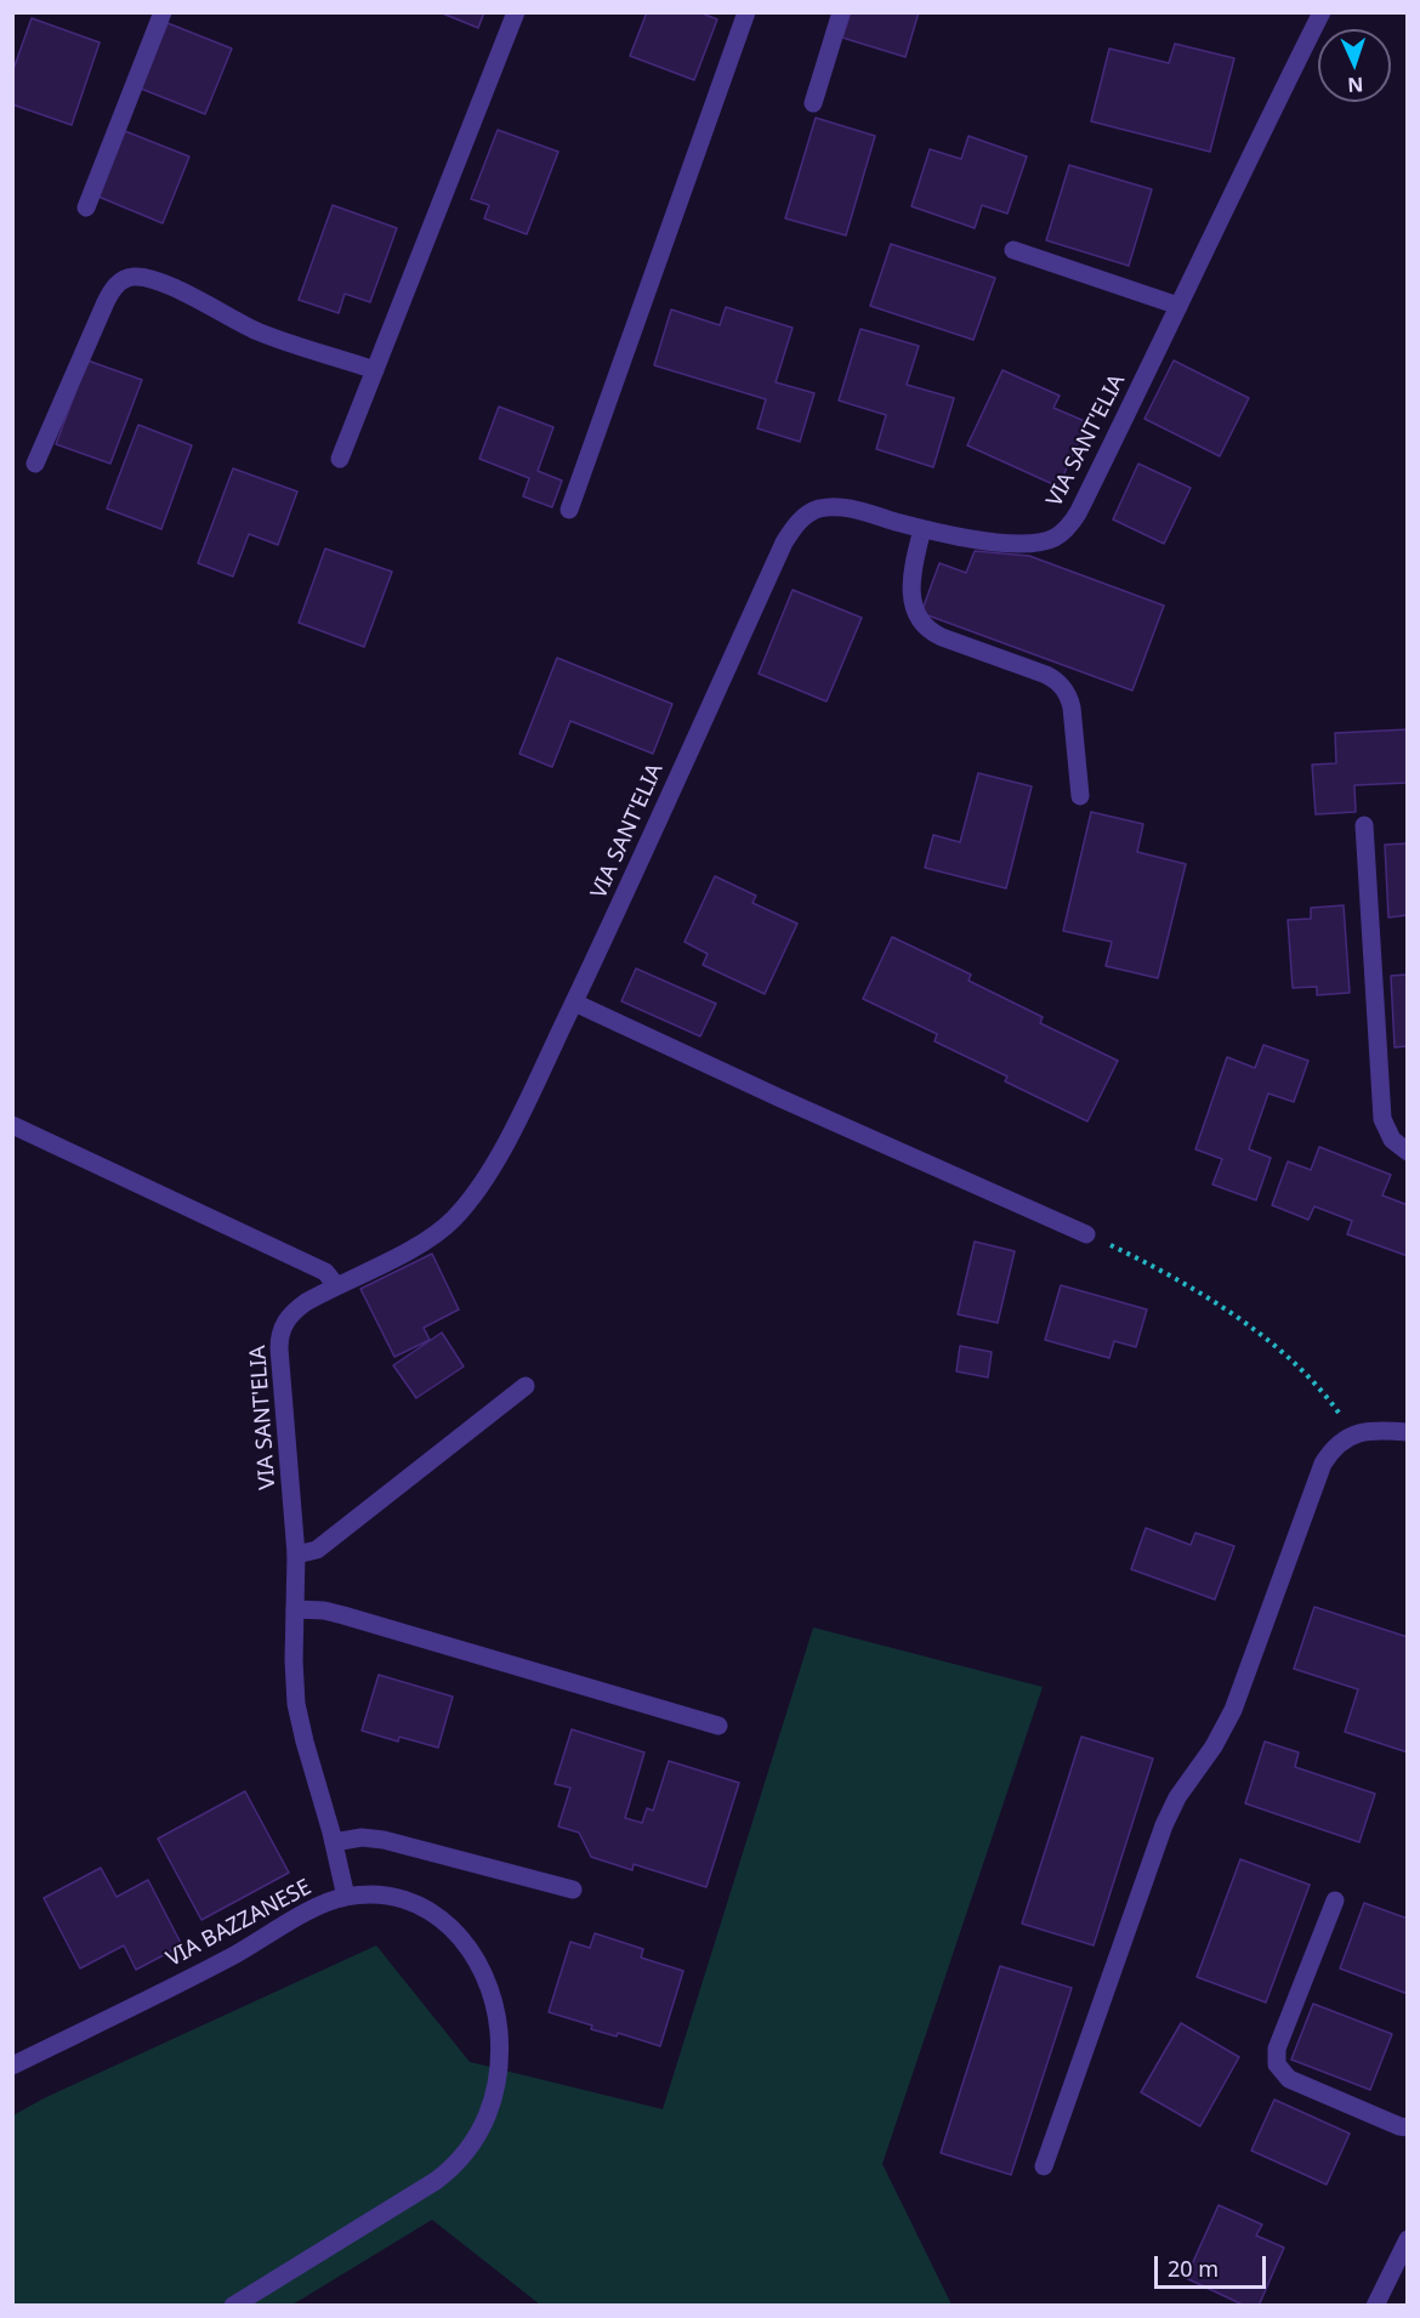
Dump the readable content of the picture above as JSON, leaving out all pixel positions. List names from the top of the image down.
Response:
{
  "streets": {
    "street": ["VIA SANT'ELIA", "VIA BAZZANESE"]
  },
  "crossings": [
    ["VIA SANT'ELIA", "VIA BAZZANESE"]
  ],
  "scale_bar": "20 m",
  "north": "bottom"
}
